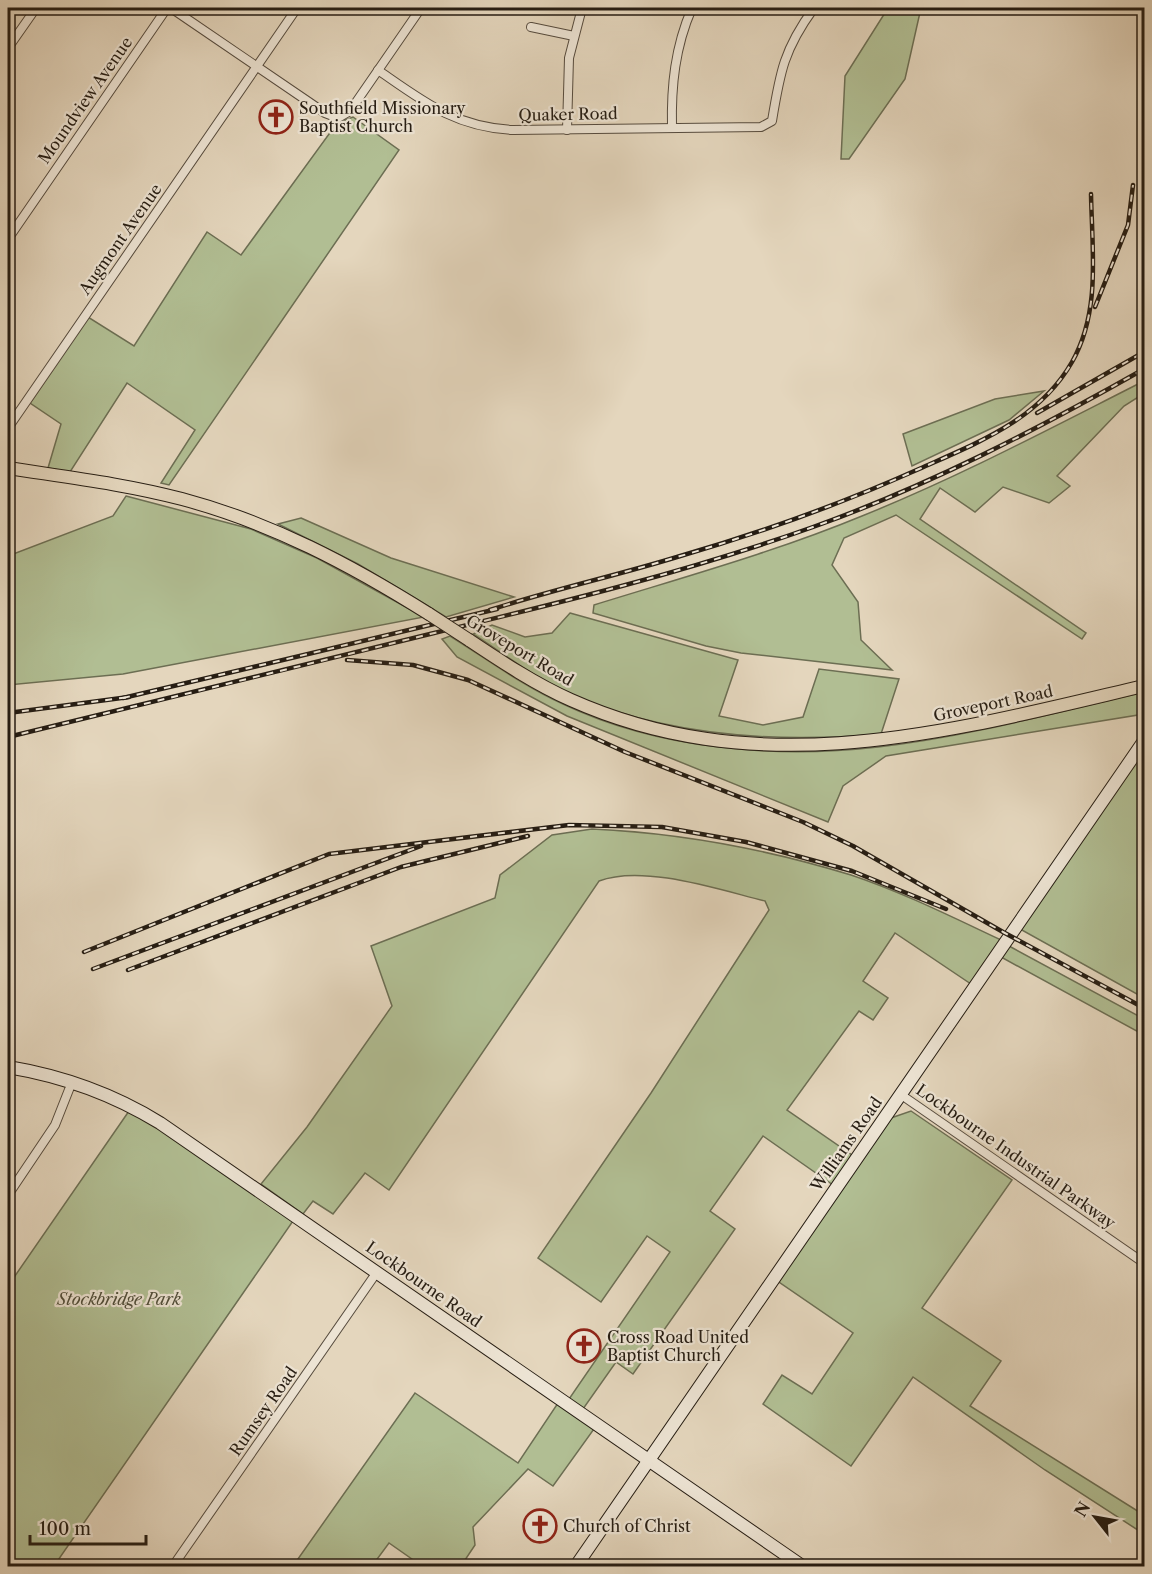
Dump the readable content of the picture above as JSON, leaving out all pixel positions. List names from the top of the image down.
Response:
{
  "streets": {
    "main road": ["Groveport Road", "Williams Road", "Lockbourne Road"],
    "street": [
      "Moundview Avenue",
      "Quaker Road",
      "Augmont Avenue",
      "Lockbourne Industrial Parkway",
      "Rumsey Road"
    ]
  },
  "crossings": [
    ["Williams Road", "Lockbourne Industrial Parkway"],
    ["Williams Road", "Lockbourne Road"],
    ["Lockbourne Road", "Rumsey Road"]
  ],
  "parks": ["Stockbridge Park"],
  "places": {
    "church": ["Southfield Missionary Baptist Church", "Cross Road United Baptist Church", "Church of Christ"]
  },
  "scale_bar": "100 m",
  "north": "top left"
}
